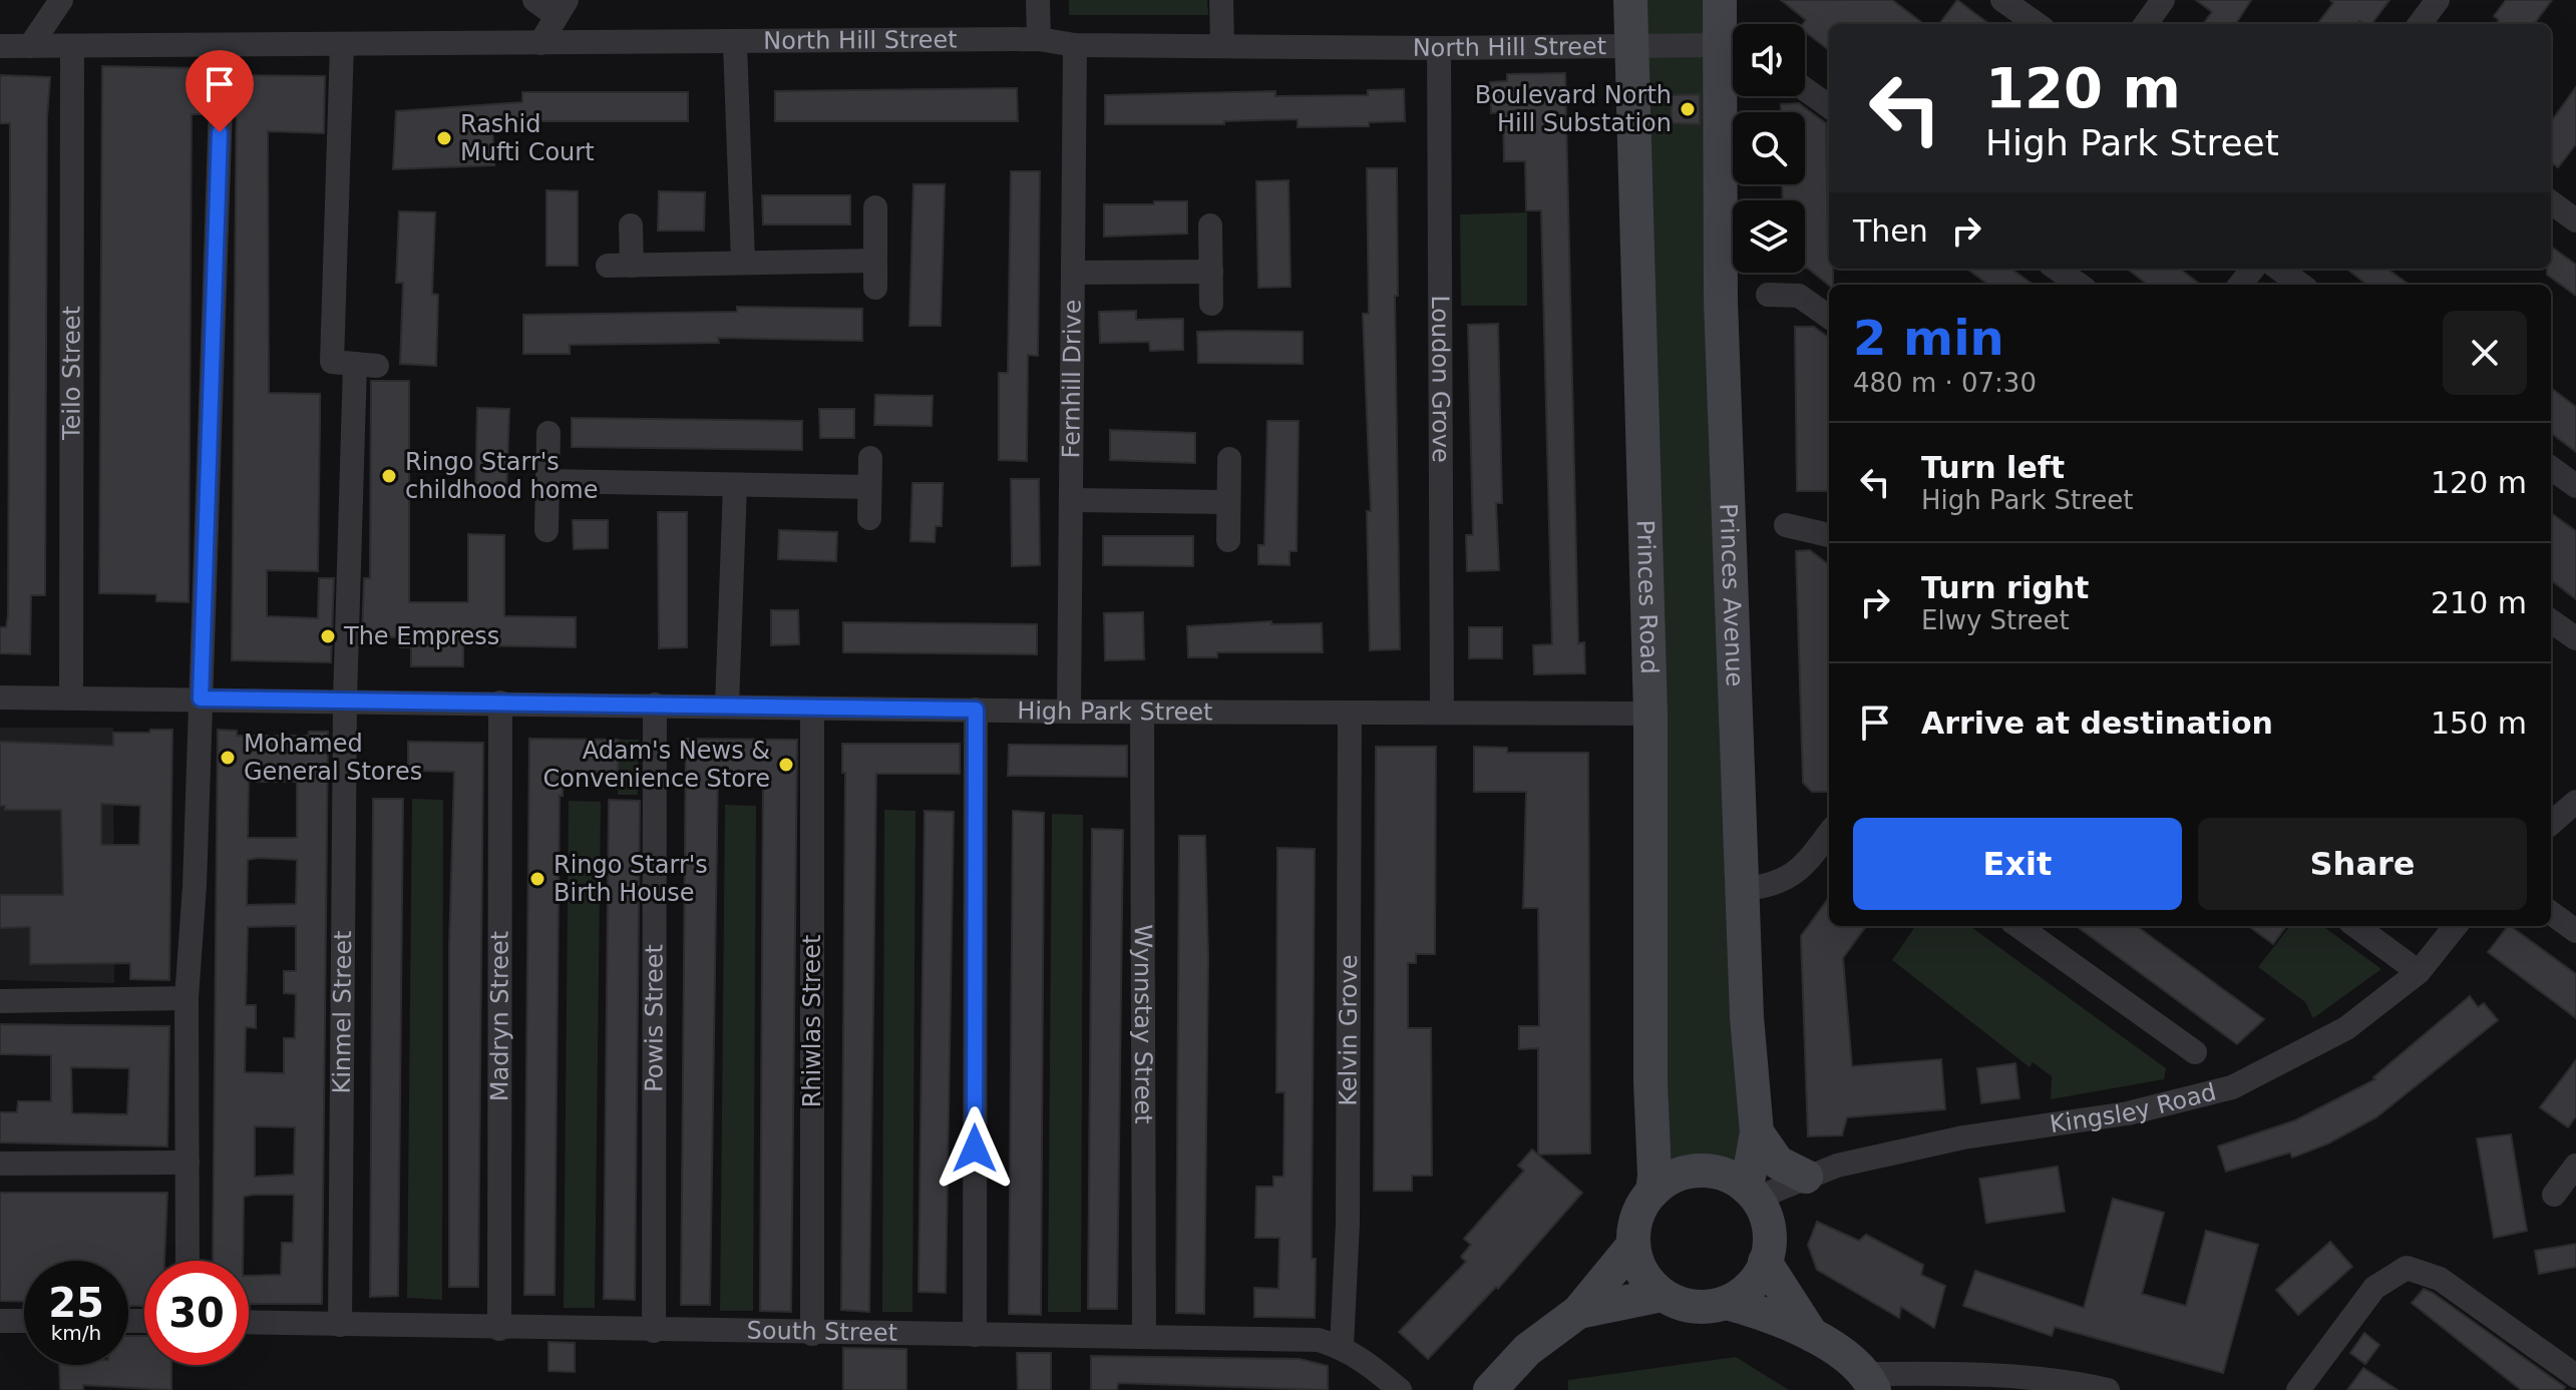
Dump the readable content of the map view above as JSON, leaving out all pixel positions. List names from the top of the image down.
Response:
{
  "streets": {
    "main road": ["Princes Avenue", "Princes Road"],
    "street": [
      "North Hill Street",
      "Teilo Street",
      "Fernhill Drive",
      "Loudon Grove",
      "High Park Street",
      "Kinmel Street",
      "Madryn Street",
      "Powis Street",
      "Rhiwlas Street",
      "Wynnstay Street",
      "Kelvin Grove",
      "Kingsley Road",
      "South Street"
    ]
  },
  "crossings": [
    ["North Hill Street", "Teilo Street"],
    ["North Hill Street", "Fernhill Drive"],
    ["North Hill Street", "Loudon Grove"],
    ["North Hill Street", "Princes Avenue"],
    ["North Hill Street", "Princes Road"],
    ["North Hill Street", "Kinmel Street"],
    ["Teilo Street", "High Park Street"],
    ["Fernhill Drive", "High Park Street"],
    ["Loudon Grove", "High Park Street"],
    ["Princes Avenue", "Princes Road"],
    ["Princes Avenue", "Kingsley Road"],
    ["Princes Road", "High Park Street"],
    ["Princes Road", "Kingsley Road"],
    ["High Park Street", "Kinmel Street"],
    ["High Park Street", "Madryn Street"],
    ["High Park Street", "Powis Street"],
    ["High Park Street", "Rhiwlas Street"],
    ["High Park Street", "Wynnstay Street"],
    ["High Park Street", "Kelvin Grove"],
    ["Kinmel Street", "South Street"],
    ["Madryn Street", "South Street"],
    ["Powis Street", "South Street"],
    ["Rhiwlas Street", "South Street"],
    ["Wynnstay Street", "South Street"],
    ["Kelvin Grove", "South Street"]
  ],
  "places": [
    "Boulevard North Hill Substation",
    "Rashid Mufti Court",
    "Ringo Starr's childhood home",
    "The Empress",
    "Mohamed General Stores",
    "Adam's News & Convenience Store",
    "Ringo Starr's Birth House"
  ],
  "page": {
    "turn": ["120 m", "High Park Street"],
    "then": "Then",
    "heading": ["2 min", "480 m · 07:30"],
    "list": [
      {
        "name": "Turn left",
        "note": "High Park Street",
        "value": "120 m"
      },
      {
        "name": "Turn right",
        "note": "Elwy Street",
        "value": "210 m"
      },
      {
        "name": "Arrive at destination",
        "value": "150 m"
      }
    ],
    "buttons": ["Exit", "Share"],
    "speed": "25 km/h",
    "limit": "30"
  }
}
